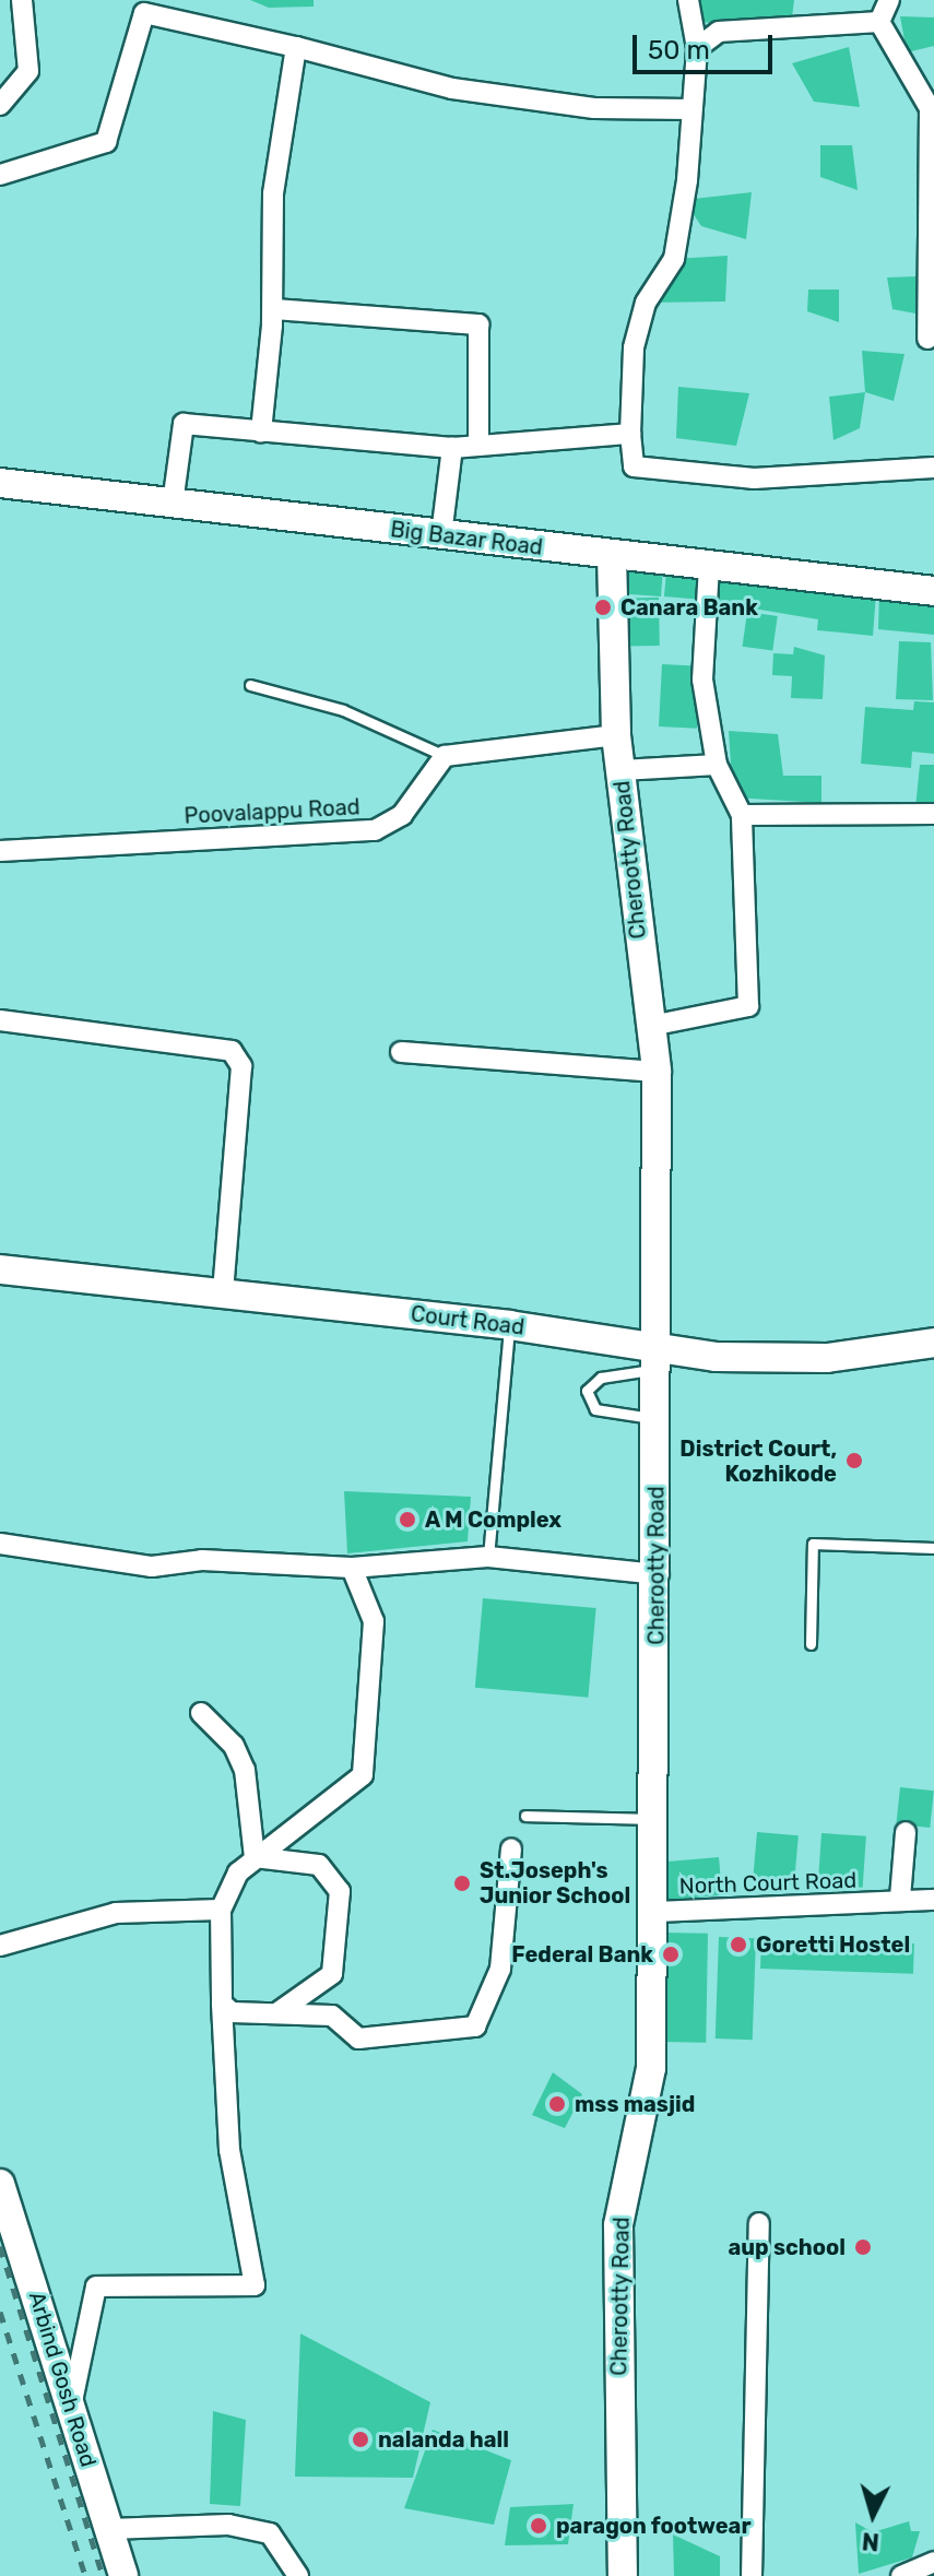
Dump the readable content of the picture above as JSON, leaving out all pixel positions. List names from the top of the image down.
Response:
{
  "streets": {
    "street": [
      "Big Bazar Road",
      "Poovalappu Road",
      "Cherootty Road",
      "Court Road",
      "North Court Road",
      "Arbind Gosh Road"
    ]
  },
  "crossings": [
    ["Big Bazar Road", "Cherootty Road"],
    ["Cherootty Road", "Court Road"],
    ["Cherootty Road", "North Court Road"]
  ],
  "places": [
    "Canara Bank",
    "District Court, Kozhikode",
    "A M Complex",
    "St.Joseph's Junior School",
    "Goretti Hostel",
    "Federal Bank",
    "mss masjid",
    "aup school",
    "nalanda hall",
    "paragon footwear"
  ],
  "scale_bar": "50 m",
  "north": "bottom"
}
